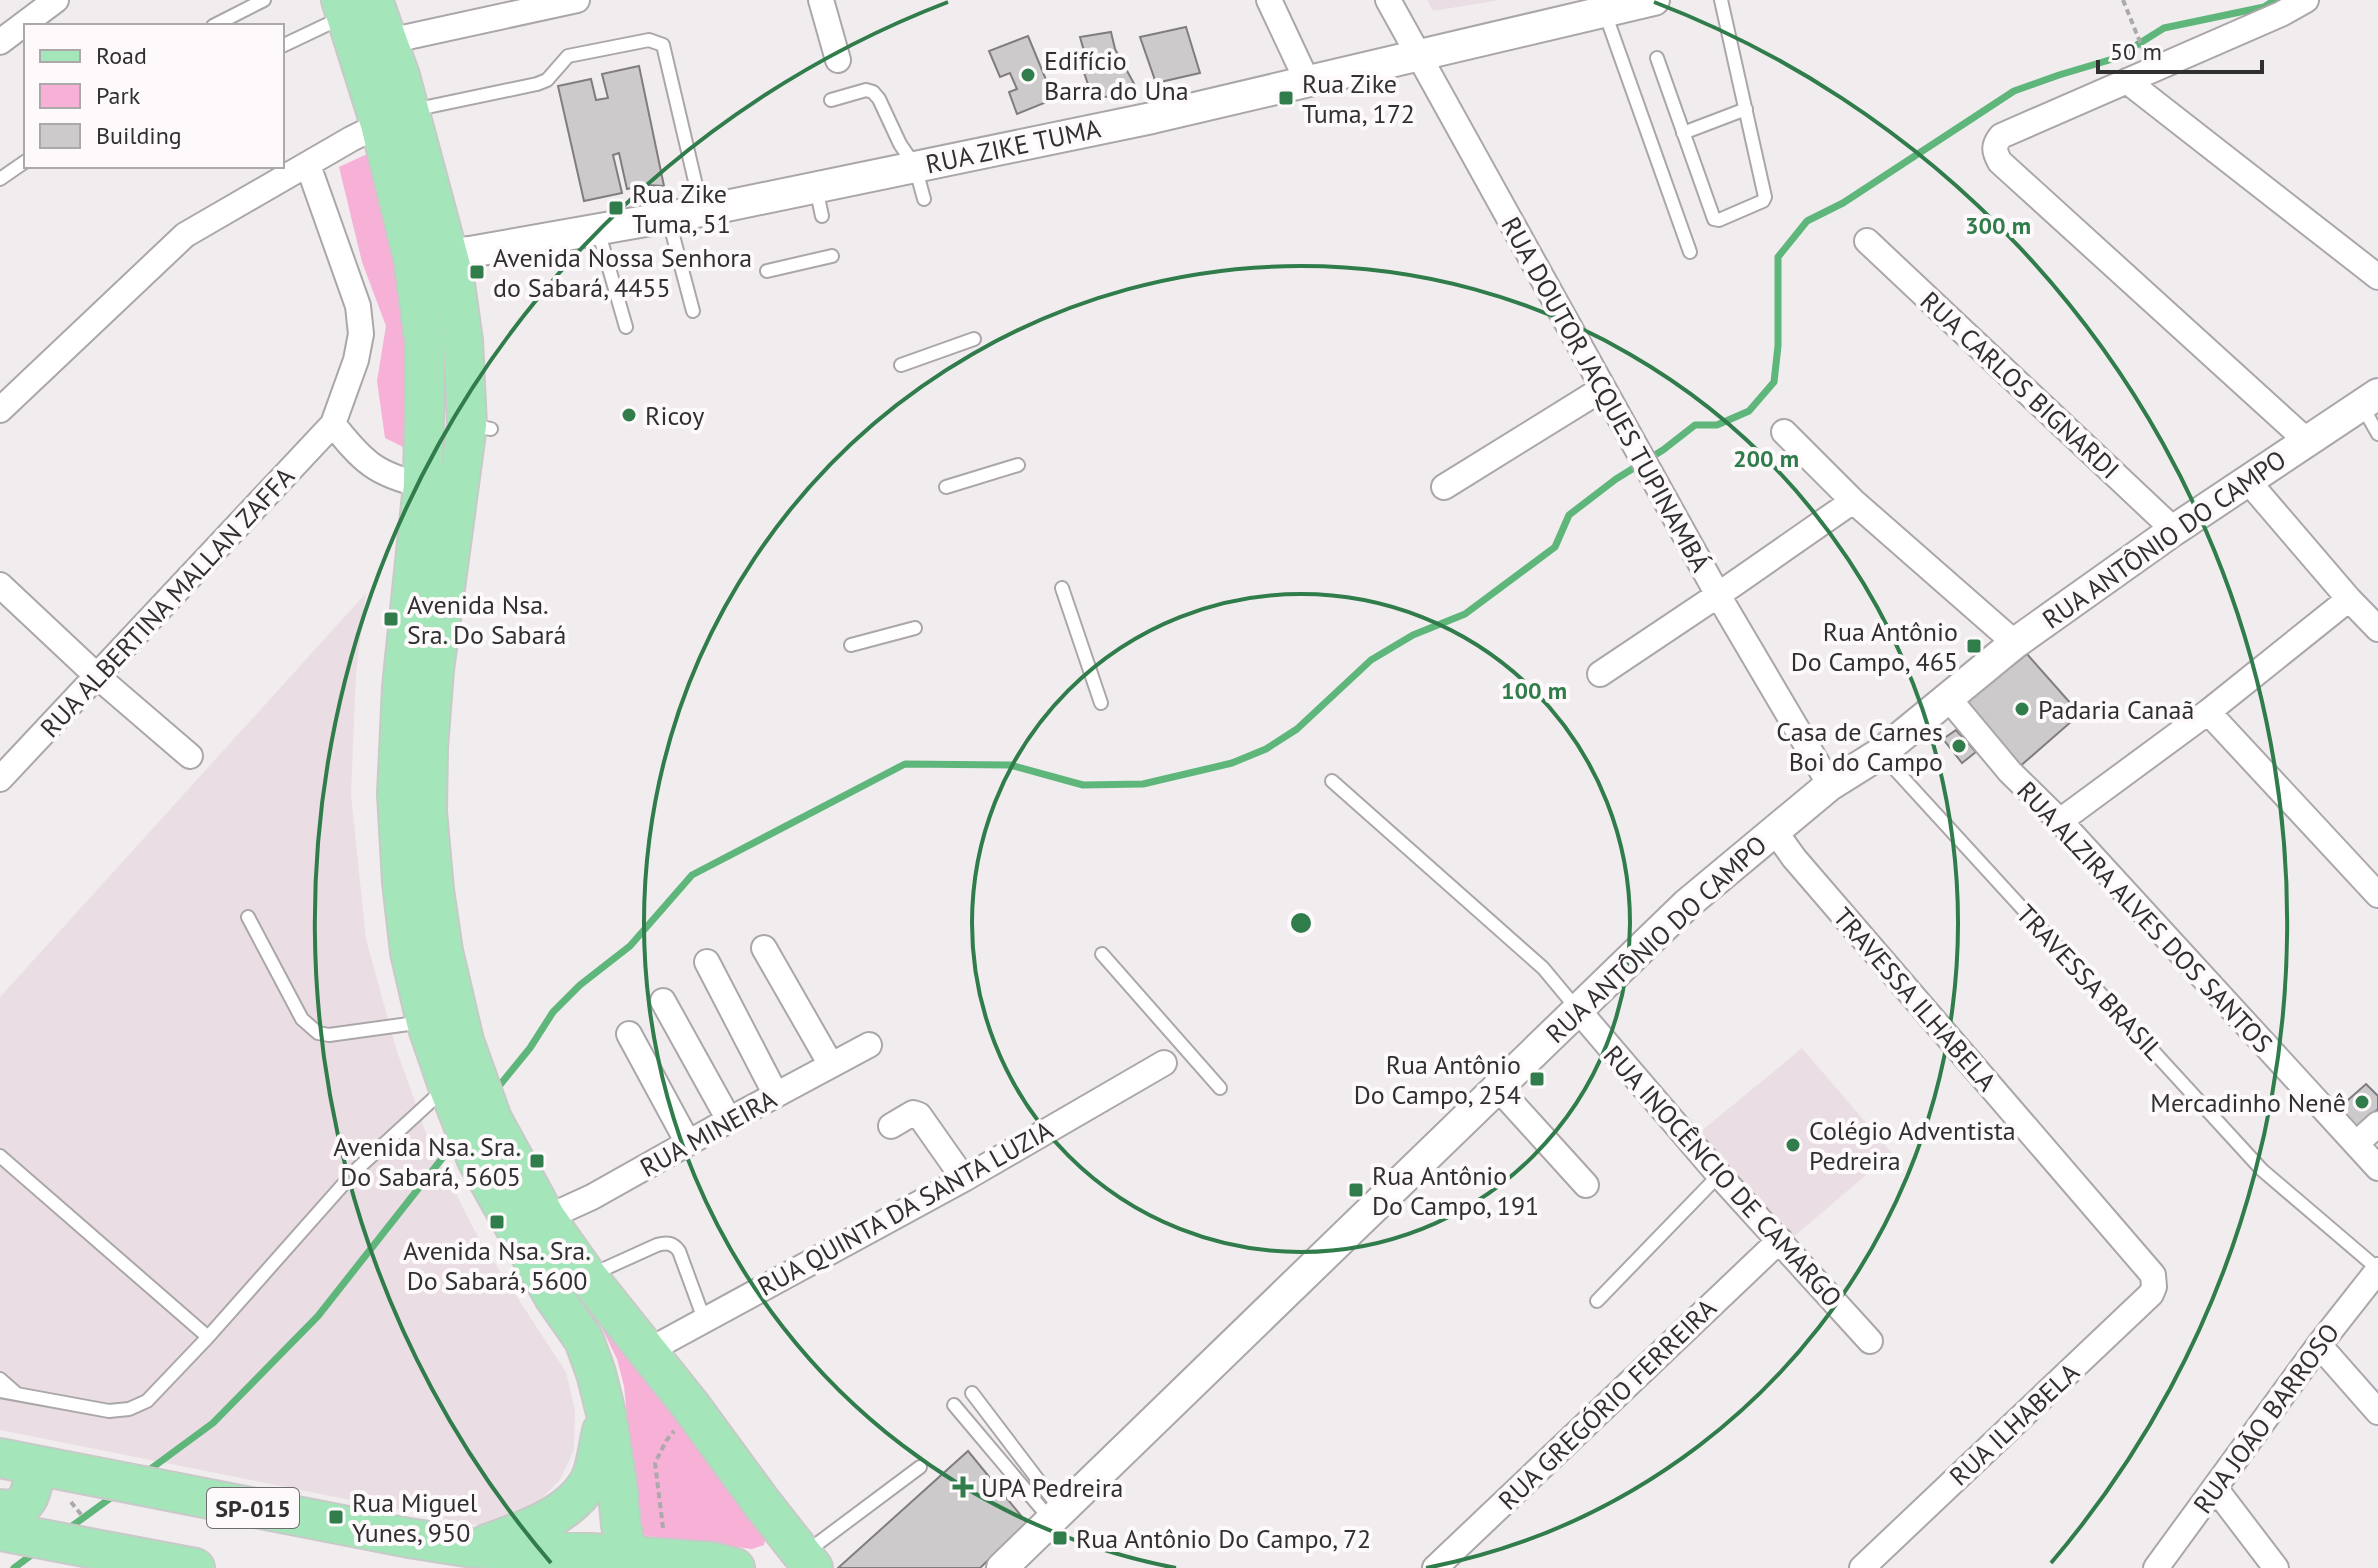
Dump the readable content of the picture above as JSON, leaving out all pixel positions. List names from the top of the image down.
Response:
{
  "streets": {
    "main road": ["SP-015"],
    "street": [
      "RUA ZIKE TUMA",
      "RUA CARLOS BIGNARDI",
      "RUA DOUTOR JACQUES TUPINAMBÁ",
      "RUA ANTÔNIO DO CAMPO",
      "RUA ALBERTINA MALLAN ZAFFA",
      "RUA ALZIRA ALVES DOS SANTOS",
      "TRAVESSA ILHABELA",
      "RUA MINEIRA",
      "RUA INOCÊNCIO DE CAMARGO",
      "RUA QUINTA DA SANTA LUZIA",
      "RUA GREGÓRIO FERREIRA",
      "RUA JOÃO BARROSO",
      "RUA ILHABELA"
    ],
    "lane": ["TRAVESSA BRASIL"]
  },
  "crossings": [
    ["RUA ZIKE TUMA", "RUA DOUTOR JACQUES TUPINAMBÁ"],
    ["RUA CARLOS BIGNARDI", "RUA ANTÔNIO DO CAMPO"],
    ["RUA DOUTOR JACQUES TUPINAMBÁ", "RUA ANTÔNIO DO CAMPO"],
    ["RUA ANTÔNIO DO CAMPO", "RUA ALZIRA ALVES DOS SANTOS"],
    ["RUA ANTÔNIO DO CAMPO", "TRAVESSA BRASIL"],
    ["RUA ANTÔNIO DO CAMPO", "TRAVESSA ILHABELA"],
    ["RUA ANTÔNIO DO CAMPO", "RUA INOCÊNCIO DE CAMARGO"],
    ["TRAVESSA BRASIL", "RUA JOÃO BARROSO"],
    ["TRAVESSA ILHABELA", "RUA ILHABELA"],
    ["RUA INOCÊNCIO DE CAMARGO", "RUA GREGÓRIO FERREIRA"]
  ],
  "places": {
    "other": [
      "Edifício Barra do Una",
      "Ricoy",
      "Padaria Canaã",
      "Casa de Carnes Boi do Campo",
      "Mercadinho Nenê",
      "Colégio Adventista Pedreira"
    ],
    "transit": [
      "Rua Zike Tuma, 172",
      "Rua Zike Tuma, 51",
      "Avenida Nossa Senhora do Sabará, 4455",
      "Avenida Nsa. Sra. Do Sabará",
      "Rua Antônio Do Campo, 465",
      "Rua Antônio Do Campo, 254",
      "Avenida Nsa. Sra. Do Sabará, 5605",
      "Rua Antônio Do Campo, 191",
      "Avenida Nsa. Sra. Do Sabará, 5600",
      "Rua Miguel Yunes, 950",
      "Rua Antônio Do Campo, 72"
    ],
    "health": ["UPA Pedreira"]
  },
  "legend": ["Road", "Park", "Building"],
  "scale_bar": "50 m",
  "rings": ["300 m", "200 m", "100 m"]
}
